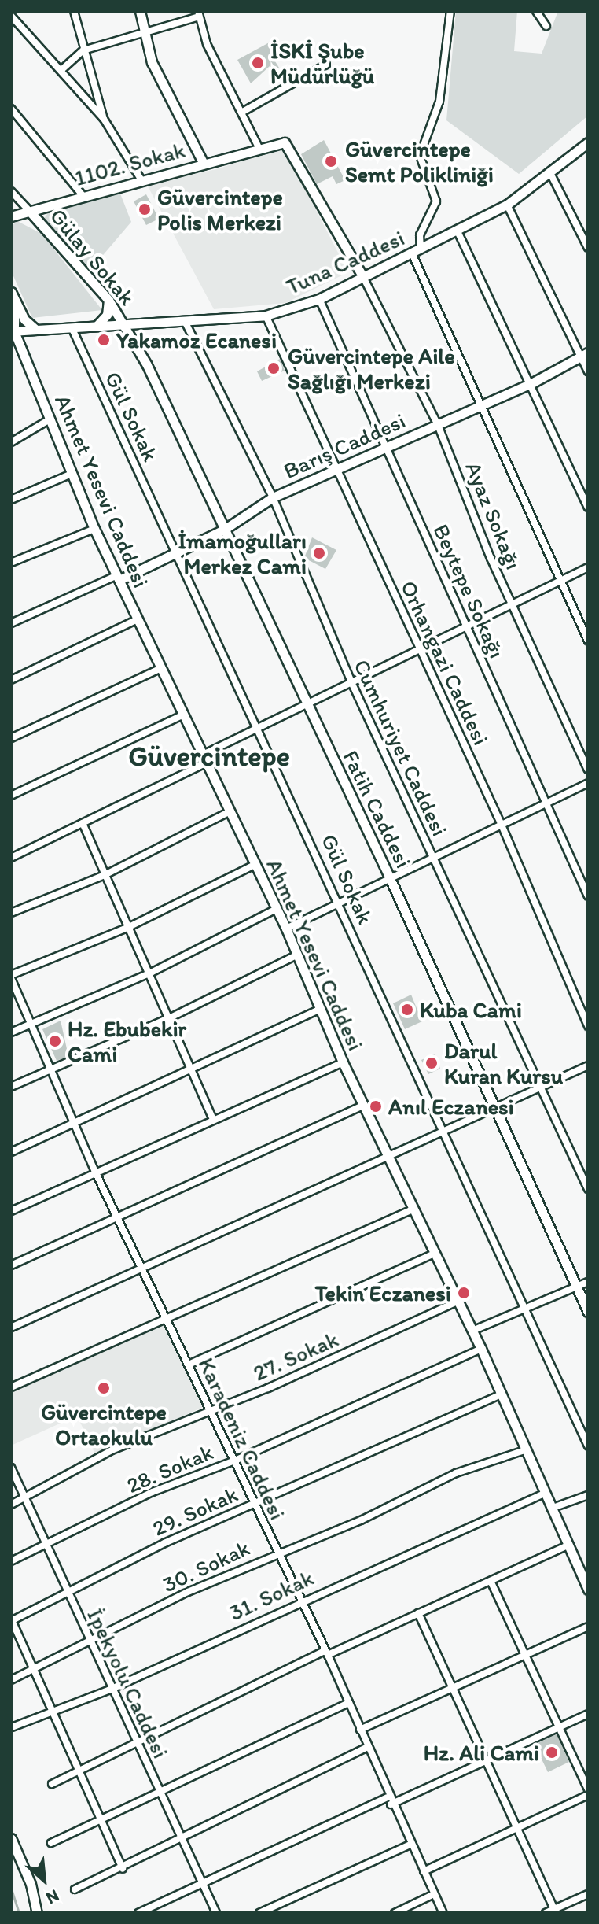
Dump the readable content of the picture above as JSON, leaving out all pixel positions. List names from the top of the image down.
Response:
{
  "streets": {
    "main road": [
      "1102. Sokak",
      "Gülay Sokak",
      "Tuna Caddesi",
      "Barış Caddesi",
      "Ahmet Yesevi Caddesi",
      "Fatih Caddesi"
    ],
    "street": [
      "Gül Sokak",
      "Ayaz Sokağı",
      "Beytepe Sokağı",
      "Orhangazi Caddesi",
      "Cumhuriyet Caddesi",
      "27. Sokak",
      "Karadeniz Caddesi",
      "28. Sokak",
      "29. Sokak",
      "30. Sokak",
      "31. Sokak",
      "İpekyolu Caddesi"
    ]
  },
  "crossings": [
    ["1102. Sokak", "Gülay Sokak"],
    ["1102. Sokak", "Tuna Caddesi"],
    ["1102. Sokak", "Ayaz Sokağı"],
    ["Gülay Sokak", "Tuna Caddesi"],
    ["Gülay Sokak", "Fatih Caddesi"],
    ["Tuna Caddesi", "Gül Sokak"],
    ["Tuna Caddesi", "Ahmet Yesevi Caddesi"],
    ["Tuna Caddesi", "Ayaz Sokağı"],
    ["Tuna Caddesi", "Beytepe Sokağı"],
    ["Tuna Caddesi", "Orhangazi Caddesi"],
    ["Tuna Caddesi", "Cumhuriyet Caddesi"],
    ["Tuna Caddesi", "Fatih Caddesi"],
    ["Gül Sokak", "Barış Caddesi"],
    ["Barış Caddesi", "Ahmet Yesevi Caddesi"],
    ["Barış Caddesi", "Ayaz Sokağı"],
    ["Barış Caddesi", "Beytepe Sokağı"],
    ["Barış Caddesi", "Orhangazi Caddesi"],
    ["Barış Caddesi", "Cumhuriyet Caddesi"],
    ["Barış Caddesi", "Fatih Caddesi"],
    ["Ahmet Yesevi Caddesi", "27. Sokak"],
    ["Ahmet Yesevi Caddesi", "28. Sokak"],
    ["Ahmet Yesevi Caddesi", "29. Sokak"],
    ["Ahmet Yesevi Caddesi", "30. Sokak"],
    ["Ahmet Yesevi Caddesi", "31. Sokak"],
    ["27. Sokak", "Karadeniz Caddesi"],
    ["27. Sokak", "İpekyolu Caddesi"],
    ["Karadeniz Caddesi", "28. Sokak"],
    ["Karadeniz Caddesi", "29. Sokak"],
    ["Karadeniz Caddesi", "30. Sokak"],
    ["Karadeniz Caddesi", "31. Sokak"],
    ["28. Sokak", "İpekyolu Caddesi"],
    ["29. Sokak", "İpekyolu Caddesi"],
    ["30. Sokak", "İpekyolu Caddesi"],
    ["31. Sokak", "İpekyolu Caddesi"]
  ],
  "districts": ["Güvercintepe"],
  "places": [
    "İSKİ Şube Müdürlüğü",
    "Güvercintepe Semt Polikliniği",
    "Güvercintepe Polis Merkezi",
    "Yakamoz Ecanesi",
    "Güvercintepe Aile Sağlığı Merkezi",
    "İmamoğulları Merkez Cami",
    "Kuba Cami",
    "Hz. Ebubekir Cami",
    "Darul Kuran Kursu",
    "Anıl Eczanesi",
    "Tekin Eczanesi",
    "Güvercintepe Ortaokulu",
    "Hz. Ali Cami"
  ],
  "north": "bottom right"
}
